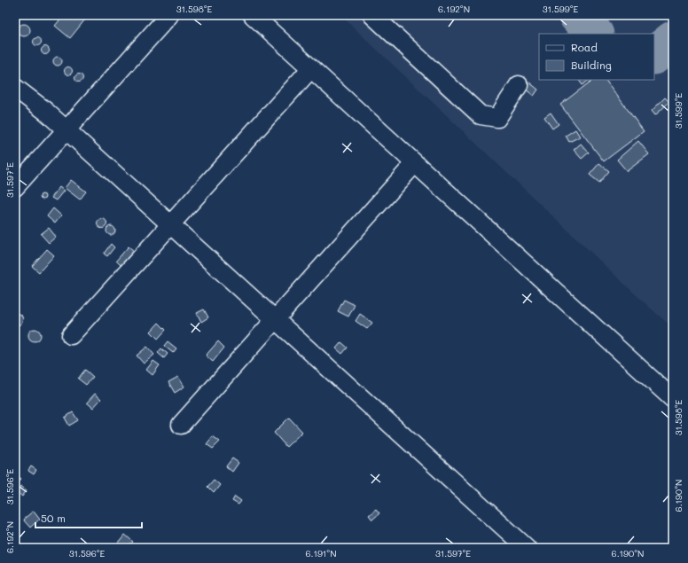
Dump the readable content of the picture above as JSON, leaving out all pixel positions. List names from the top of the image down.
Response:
{
  "legend": ["Road", "Building"],
  "scale_bar": "50 m",
  "coordinates": [
    "31.598°E",
    "6.192°N",
    "31.599°E",
    "31.597°E",
    "31.596°E",
    "6.190°N",
    "6.191°N"
  ]
}
